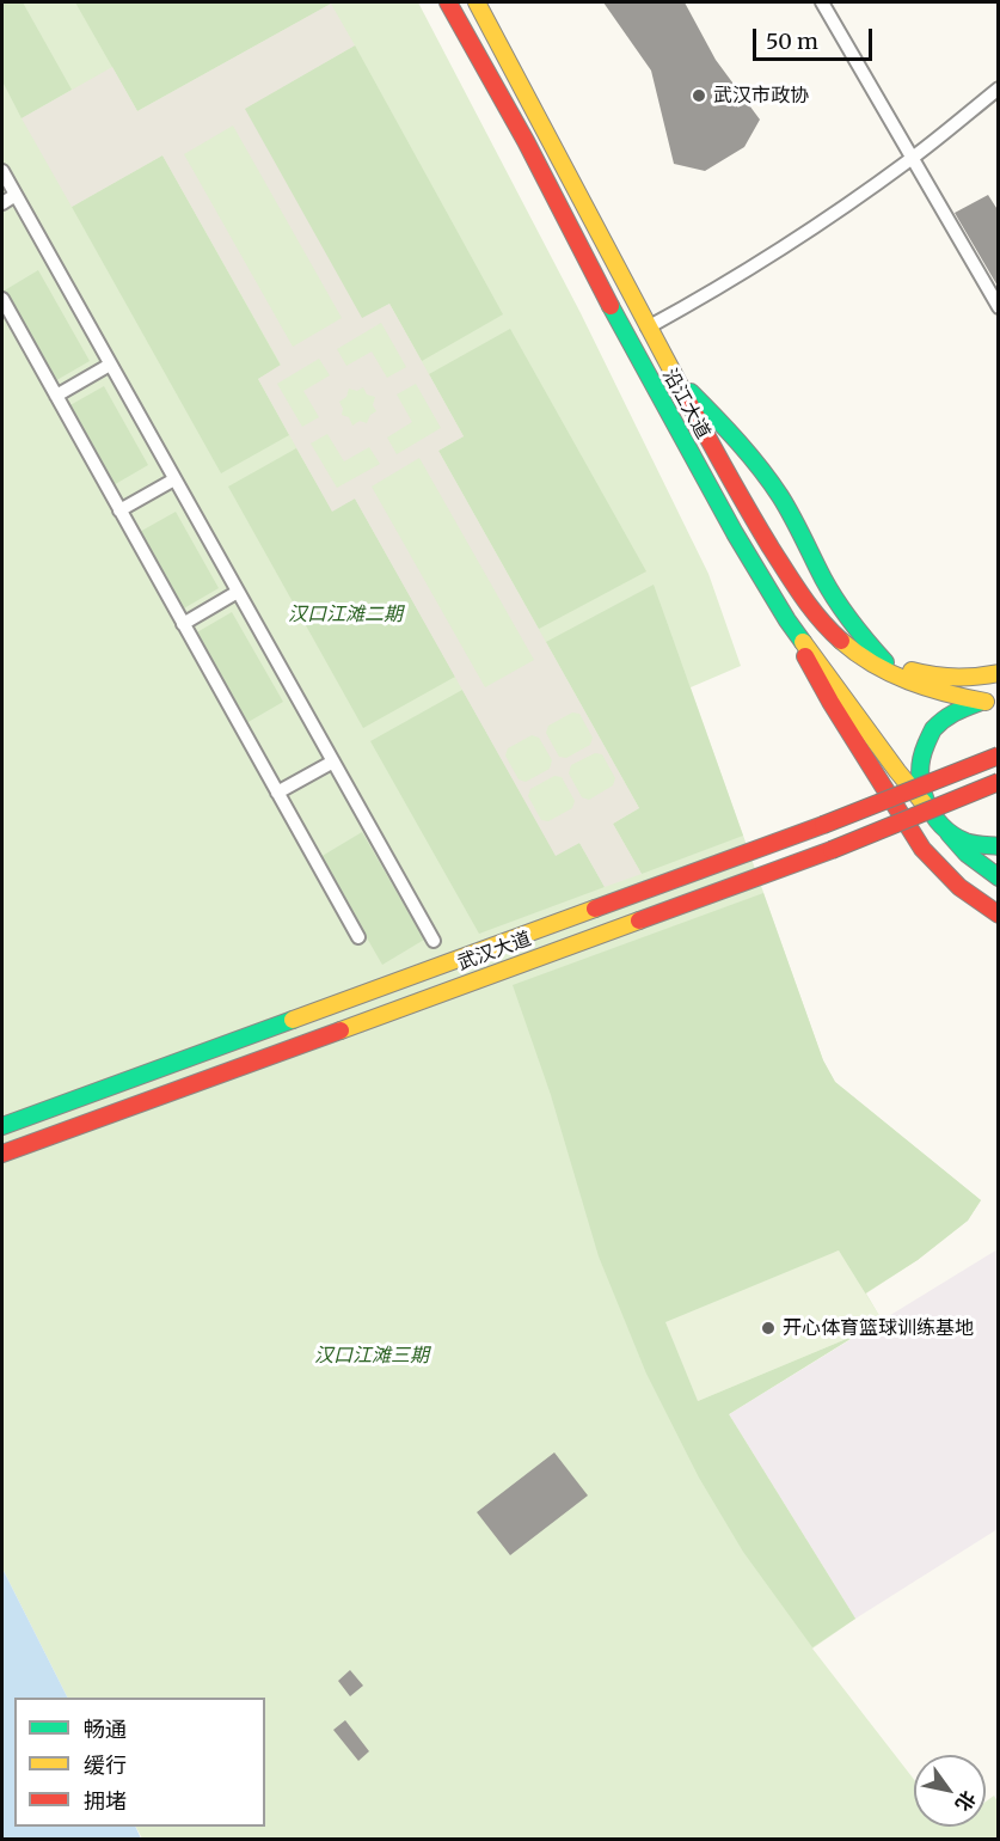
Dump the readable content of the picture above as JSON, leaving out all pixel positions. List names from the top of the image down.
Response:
{
  "streets": {
    "main road": ["沿江大道", "武汉大道"]
  },
  "parks": ["汉口江滩二期", "汉口江滩三期"],
  "places": ["武汉市政协", "开心体育篮球训练基地"],
  "legend": ["畅通", "缓行", "拥堵"],
  "scale_bar": "50 m",
  "north": "bottom right"
}
